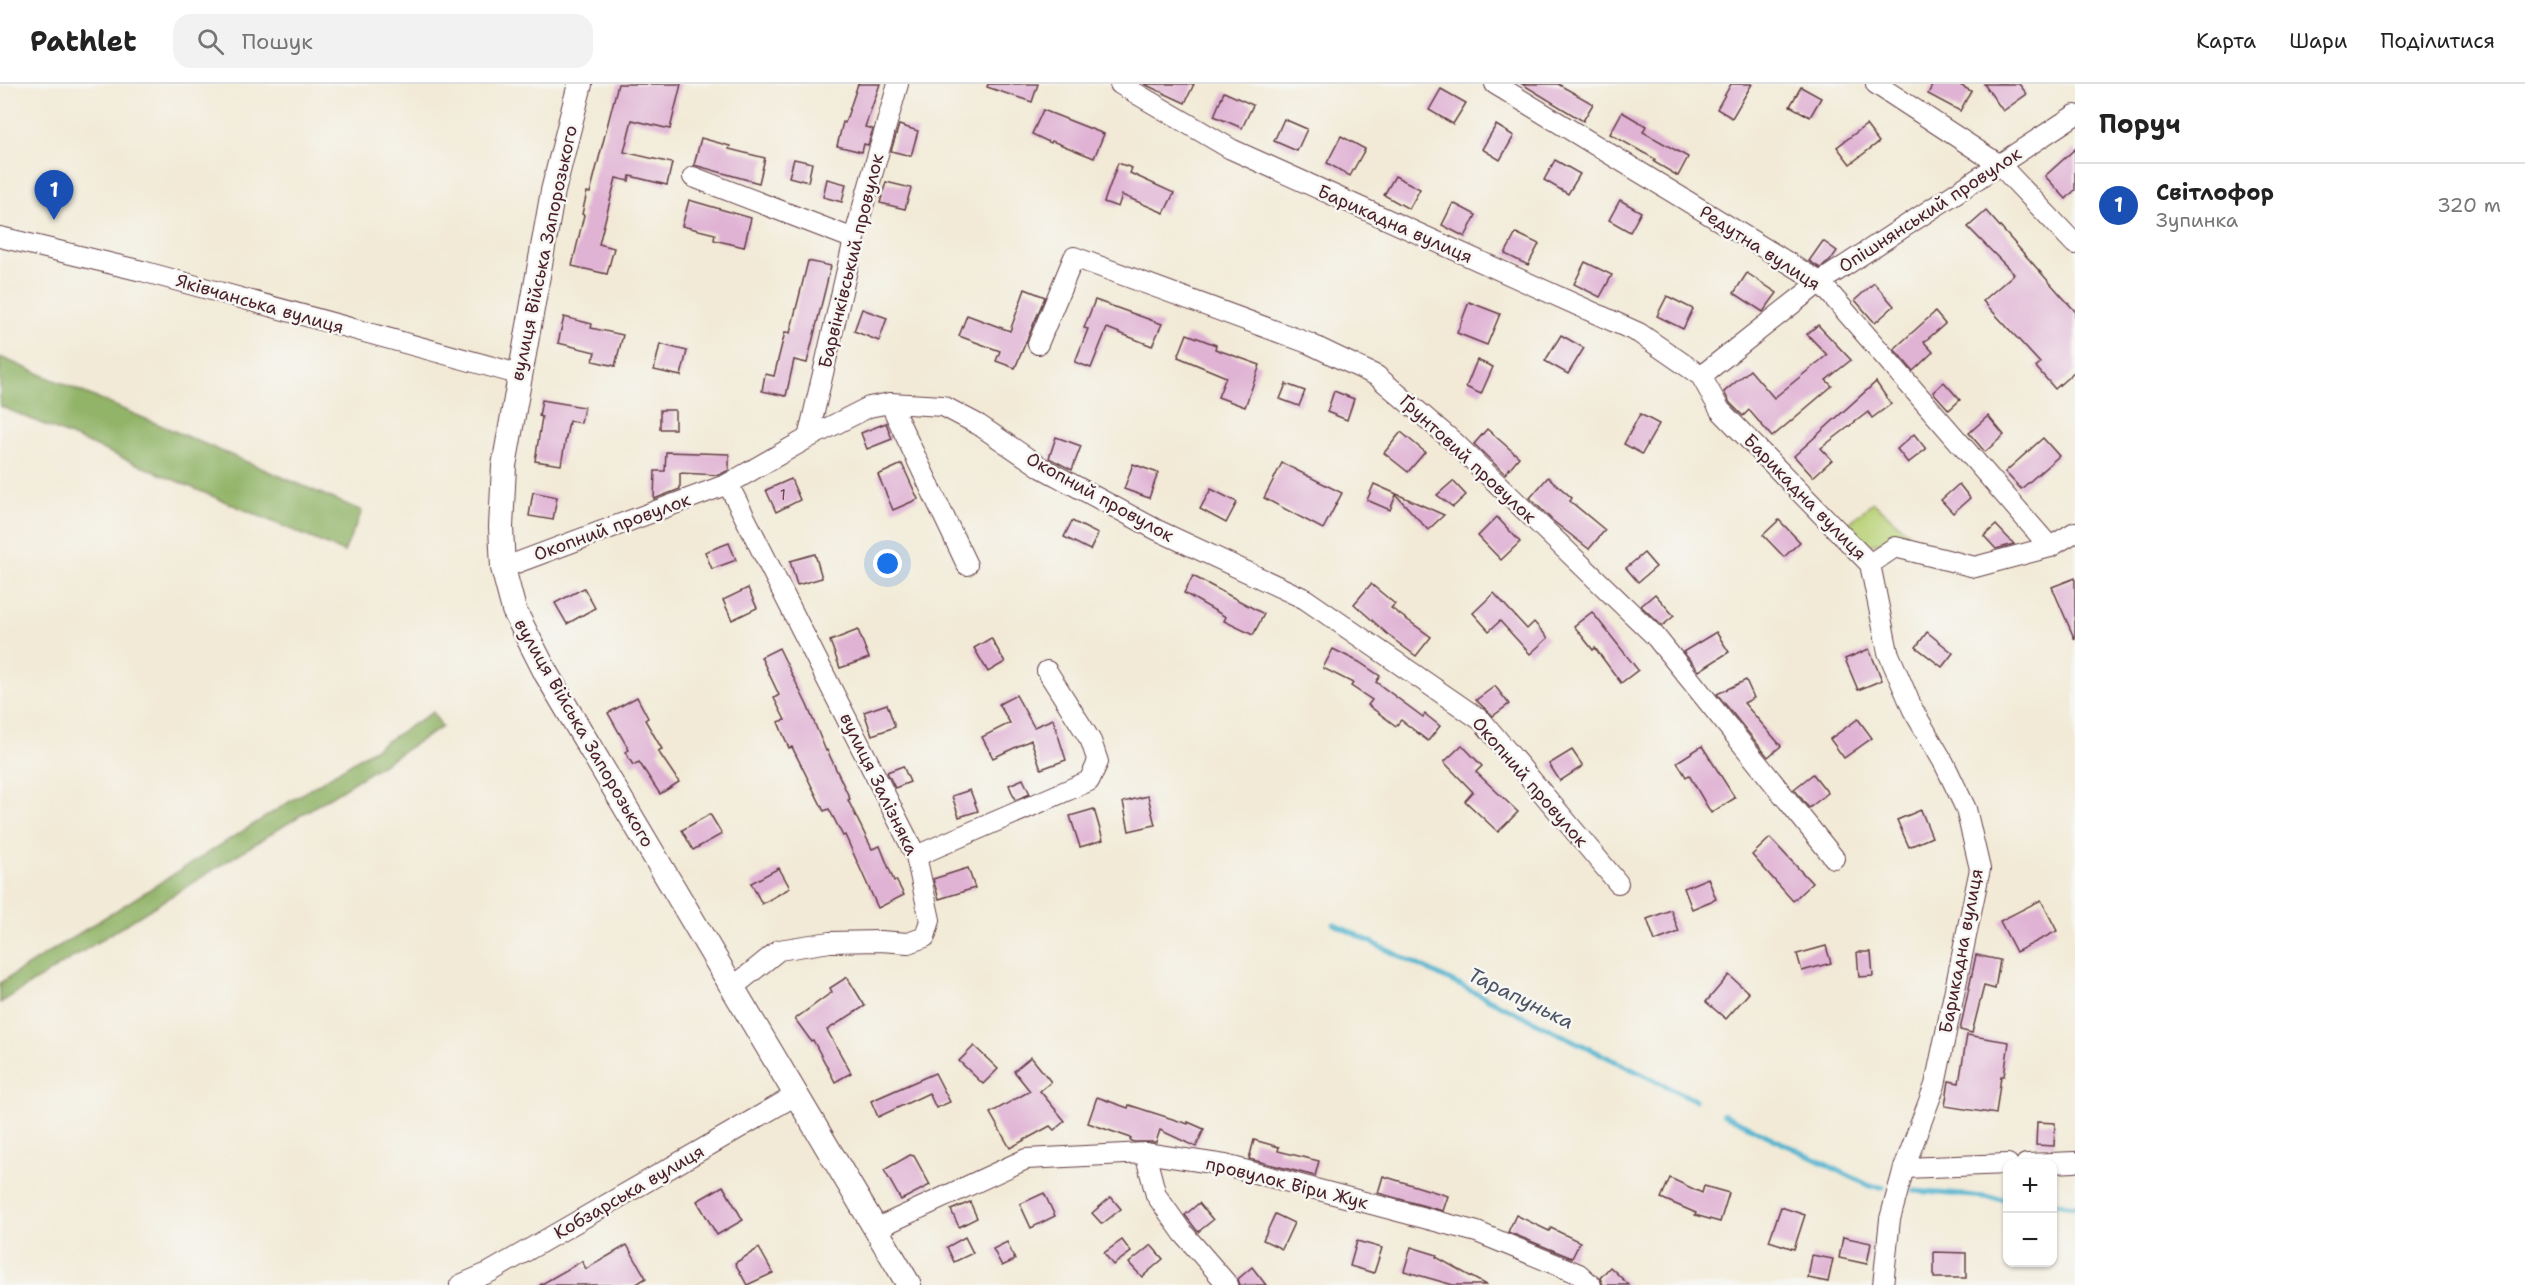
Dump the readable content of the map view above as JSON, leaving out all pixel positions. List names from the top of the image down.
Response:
{
  "streets": {
    "street": [
      "Опішнянський провулок",
      "Барикадна вулиця",
      "Редутна вулиця",
      "вулиця Війська Запорозького",
      "Барвінківський провулок",
      "Яківчанська вулиця",
      "Ґрунтовий провулок",
      "Окопний провулок",
      "вулиця Залізняка",
      "провулок Віри Жук",
      "Кобзарська вулиця"
    ]
  },
  "crossings": [
    ["Опішнянський провулок", "Барикадна вулиця"],
    ["Опішнянський провулок", "Редутна вулиця"],
    ["вулиця Війська Запорозького", "Яківчанська вулиця"],
    ["вулиця Війська Запорозького", "Окопний провулок"],
    ["вулиця Війська Запорозького", "вулиця Залізняка"],
    ["вулиця Війська Запорозького", "провулок Віри Жук"],
    ["вулиця Війська Запорозького", "Кобзарська вулиця"],
    ["Барвінківський провулок", "Окопний провулок"],
    ["Окопний провулок", "вулиця Залізняка"]
  ],
  "water": ["Тарапунька"],
  "house_numbers": ["1"],
  "page": {
    "header": "Pathlet",
    "search": "Пошук",
    "nav": ["Карта", "Шари", "Поділитися"],
    "heading": "Поруч",
    "list": [
      {
        "mark": "1",
        "name": "Світлофор",
        "note": "Зупинка",
        "value": "320 m"
      }
    ],
    "pins": "1",
    "map_buttons": ["+", "−"]
  }
}
